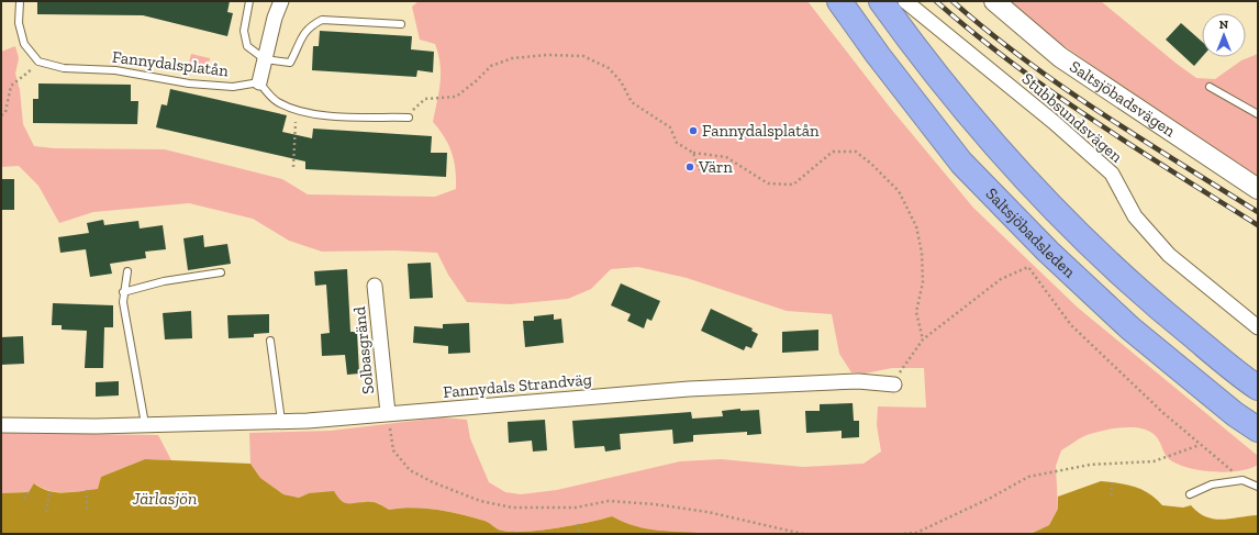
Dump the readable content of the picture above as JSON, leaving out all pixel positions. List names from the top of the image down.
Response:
{
  "streets": {
    "highway": ["Saltsjöbadsleden"],
    "street": [
      "Saltsjöbadsvägen",
      "Stubbsundsvägen",
      "Solbasgränd",
      "Fannydals Strandväg"
    ],
    "lane": ["Fannydalsplatån"]
  },
  "crossings": [
    ["Solbasgränd", "Fannydals Strandväg"]
  ],
  "water": ["Järlasjön"],
  "places": ["Fannydalsplatån", "Värn"],
  "north": "top"
}
